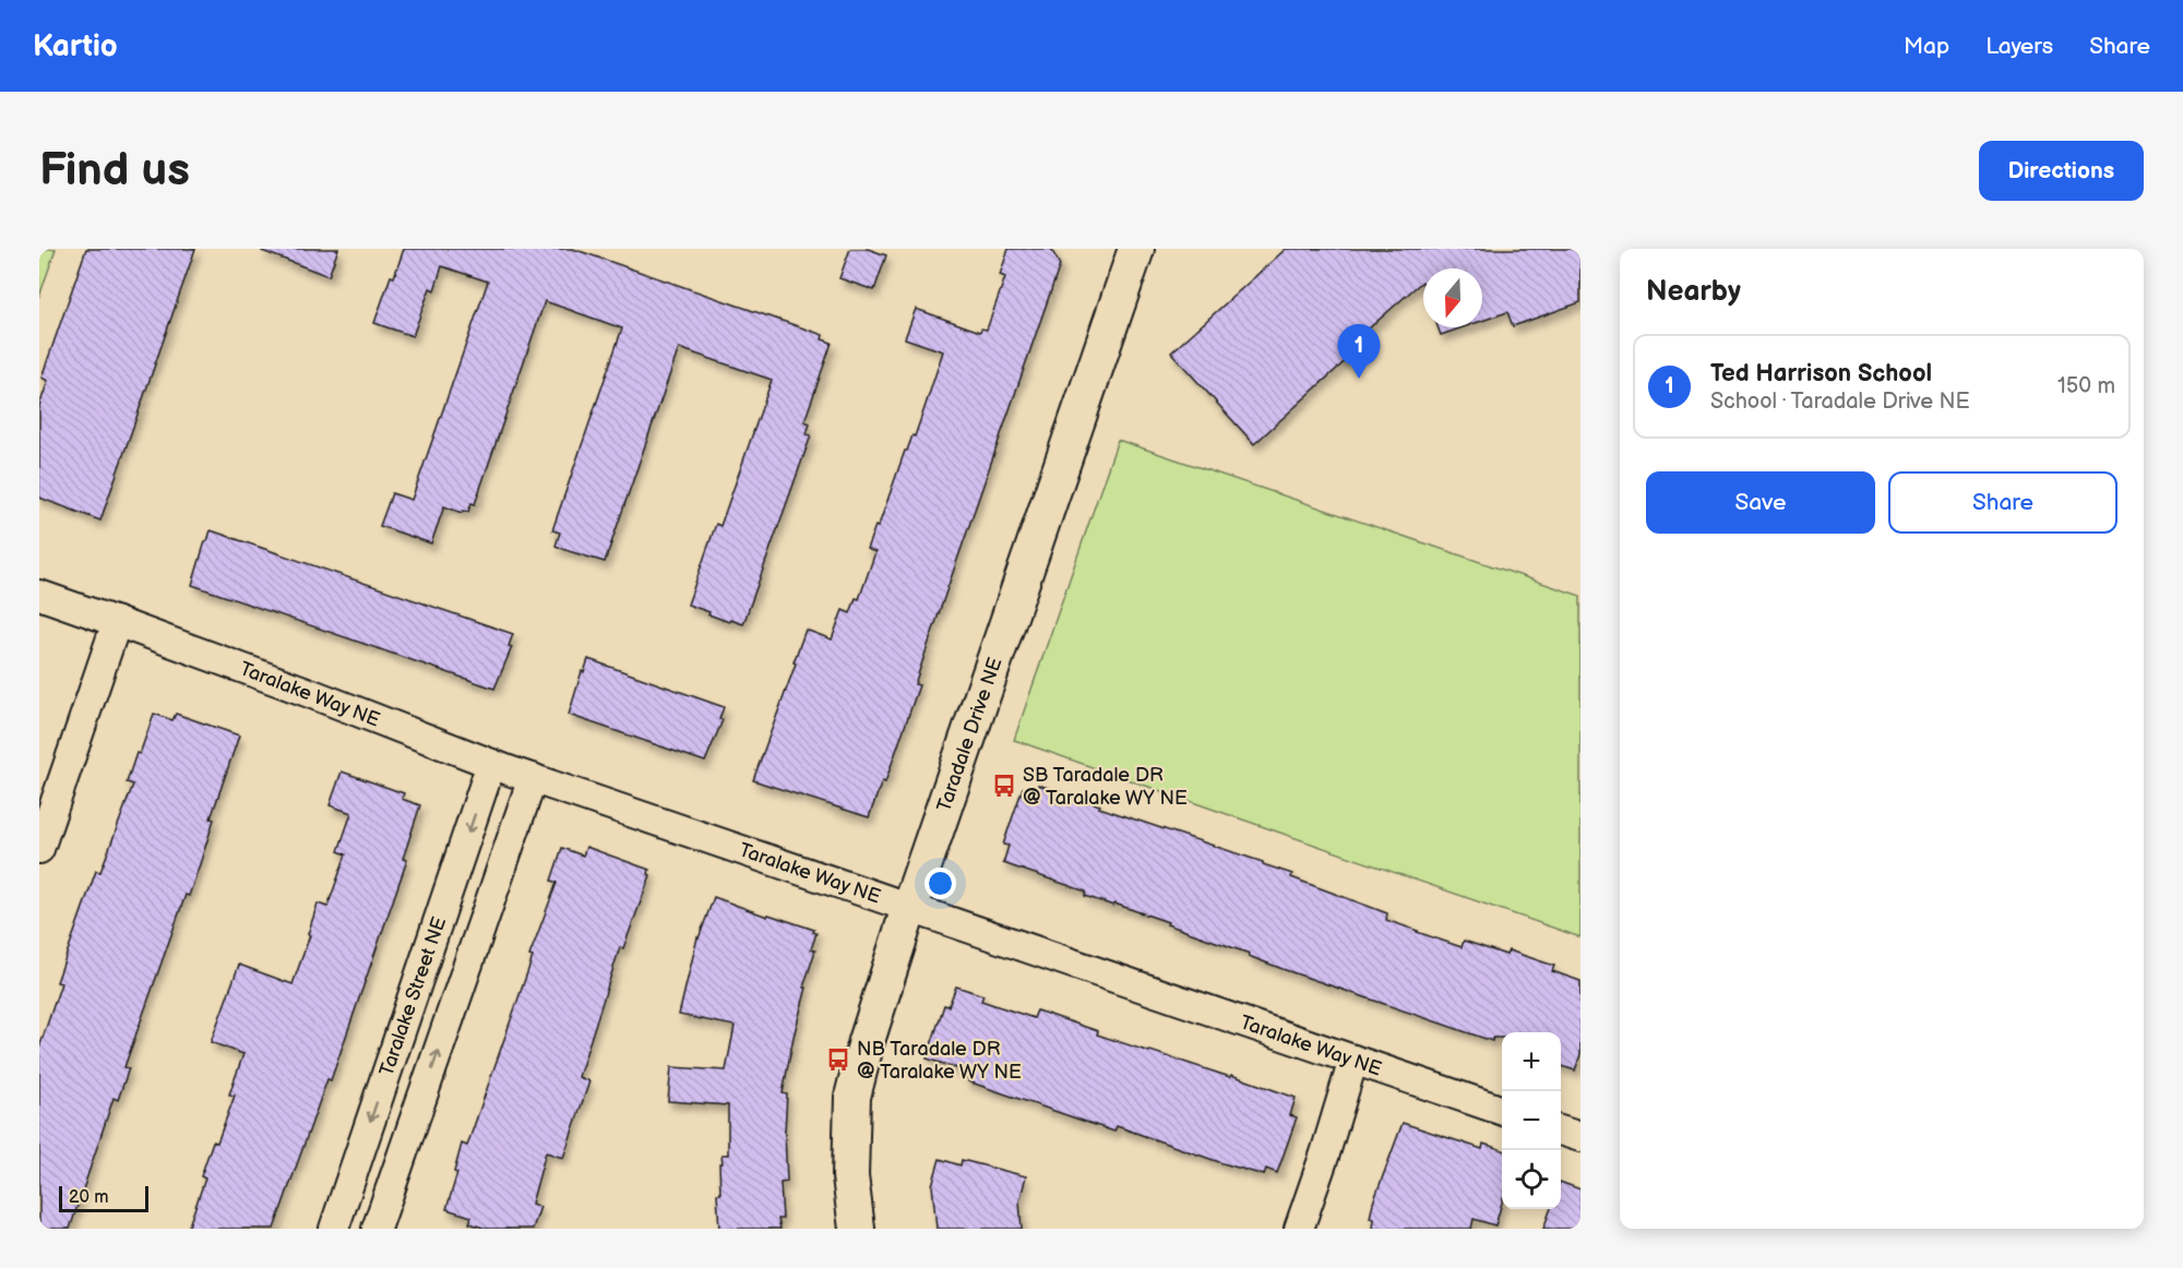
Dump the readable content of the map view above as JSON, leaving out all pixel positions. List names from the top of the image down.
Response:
{
  "streets": {
    "street": ["Taralake Way NE", "Taradale Drive NE", "Taralake Street NE"]
  },
  "crossings": [
    ["Taralake Way NE", "Taradale Drive NE"],
    ["Taralake Way NE", "Taralake Street NE"]
  ],
  "places": {
    "bus stop": ["SB Taradale DR @ Taralake WY NE", "NB Taradale DR @ Taralake WY NE"]
  },
  "scale_bar": "20 m",
  "north": "bottom",
  "page": {
    "header": "Kartio",
    "nav": ["Map", "Layers", "Share"],
    "buttons": [
      "Directions",
      ["Save", "Share"]
    ],
    "title": "Find us",
    "heading": "Nearby",
    "pins": "1",
    "list": [
      {
        "mark": "1",
        "name": "Ted Harrison School",
        "note": "School · Taradale Drive NE",
        "value": "150 m"
      }
    ],
    "map_buttons": ["+", "−"],
    "scale": "20 m"
  }
}
